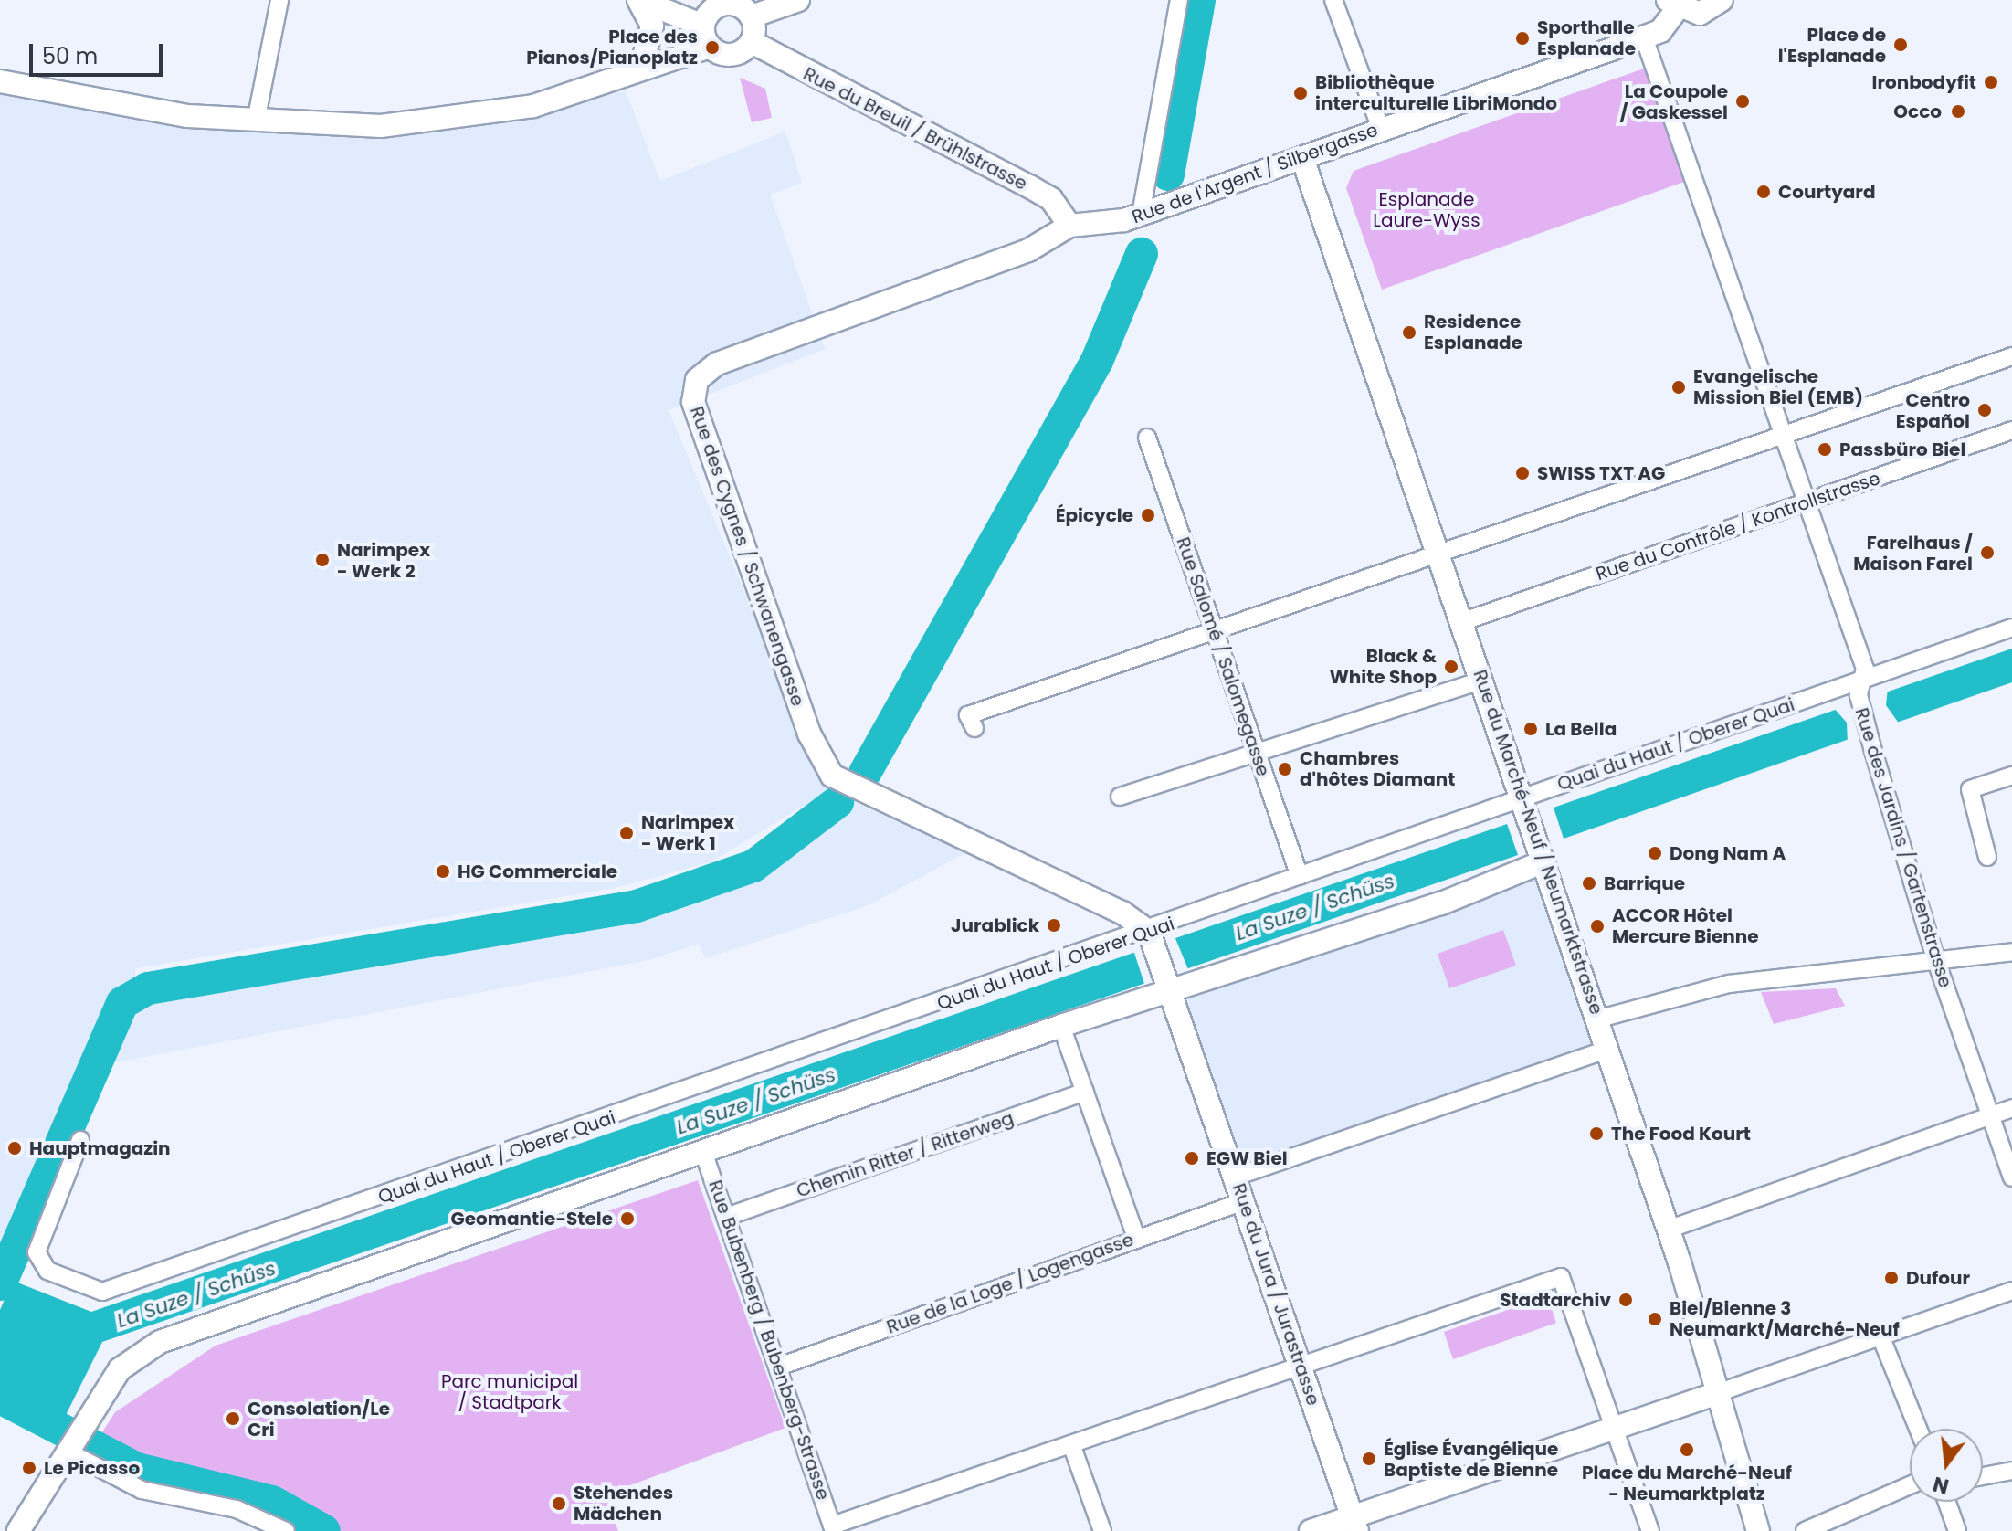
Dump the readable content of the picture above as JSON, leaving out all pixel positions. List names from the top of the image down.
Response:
{
  "streets": {
    "street": [
      "Rue du Breuil / Brühlstrasse",
      "Rue de l'Argent / Silbergasse",
      "Rue du Contrôle / Kontrollstrasse",
      "Rue des Cygnes / Schwanengasse",
      "Rue Salomé / Salomegasse",
      "Quai du Haut / Oberer Quai",
      "Rue du Marché-Neuf / Neumarktstrasse",
      "Rue des Jardins / Gartenstrasse",
      "Chemin Ritter / Ritterweg",
      "Rue de la Loge / Logengasse",
      "Rue du Jura / Jurastrasse",
      "Rue Bubenberg / Bubenberg-Strasse"
    ]
  },
  "crossings": [
    ["Rue du Breuil / Brühlstrasse", "Rue de l'Argent / Silbergasse"],
    ["Rue du Breuil / Brühlstrasse", "Rue des Cygnes / Schwanengasse"],
    ["Rue de l'Argent / Silbergasse", "Rue des Cygnes / Schwanengasse"],
    ["Rue de l'Argent / Silbergasse", "Rue du Marché-Neuf / Neumarktstrasse"],
    ["Rue de l'Argent / Silbergasse", "Rue des Jardins / Gartenstrasse"],
    ["Rue du Contrôle / Kontrollstrasse", "Rue du Marché-Neuf / Neumarktstrasse"],
    ["Rue du Contrôle / Kontrollstrasse", "Rue des Jardins / Gartenstrasse"],
    ["Rue des Cygnes / Schwanengasse", "Quai du Haut / Oberer Quai"],
    ["Rue des Cygnes / Schwanengasse", "Rue du Jura / Jurastrasse"],
    ["Rue Salomé / Salomegasse", "Quai du Haut / Oberer Quai"],
    ["Quai du Haut / Oberer Quai", "Rue du Marché-Neuf / Neumarktstrasse"],
    ["Quai du Haut / Oberer Quai", "Rue des Jardins / Gartenstrasse"],
    ["Quai du Haut / Oberer Quai", "Rue du Jura / Jurastrasse"],
    ["Chemin Ritter / Ritterweg", "Rue Bubenberg / Bubenberg-Strasse"],
    ["Rue de la Loge / Logengasse", "Rue du Jura / Jurastrasse"],
    ["Rue de la Loge / Logengasse", "Rue Bubenberg / Bubenberg-Strasse"]
  ],
  "water": ["La Suze / Schüss"],
  "parks": ["Esplanade Laure-Wyss", "Parc municipal / Stadtpark"],
  "places": [
    "Sporthalle Esplanade",
    "Place de l'Esplanade",
    "Place des Pianos/Pianoplatz",
    "Ironbodyfit",
    "Bibliothèque interculturelle LibriMondo",
    "La Coupole / Gaskessel",
    "Occo",
    "Courtyard",
    "Residence Esplanade",
    "Evangelische Mission Biel (EMB)",
    "Centro Español",
    "Passbüro Biel",
    "SWISS TXT AG",
    "Épicycle",
    "Farelhaus / Maison Farel",
    "Narimpex - Werk 2",
    "Black & White Shop",
    "La Bella",
    "Chambres d'hôtes Diamant",
    "Narimpex - Werk 1",
    "Dong Nam A",
    "HG Commerciale",
    "Barrique",
    "Jurablick",
    "ACCOR Hôtel Mercure Bienne",
    "The Food Kourt",
    "Hauptmagazin",
    "EGW Biel",
    "Geomantie-Stele",
    "Dufour",
    "Stadtarchiv",
    "Biel/Bienne 3 Neumarkt/Marché-Neuf",
    "Consolation/Le Cri",
    "Place du Marché-Neuf - Neumarktplatz",
    "Église Évangélique Baptiste de Bienne",
    "Le Picasso",
    "Stehendes Mädchen"
  ],
  "scale_bar": "50 m",
  "north": "bottom"
}
